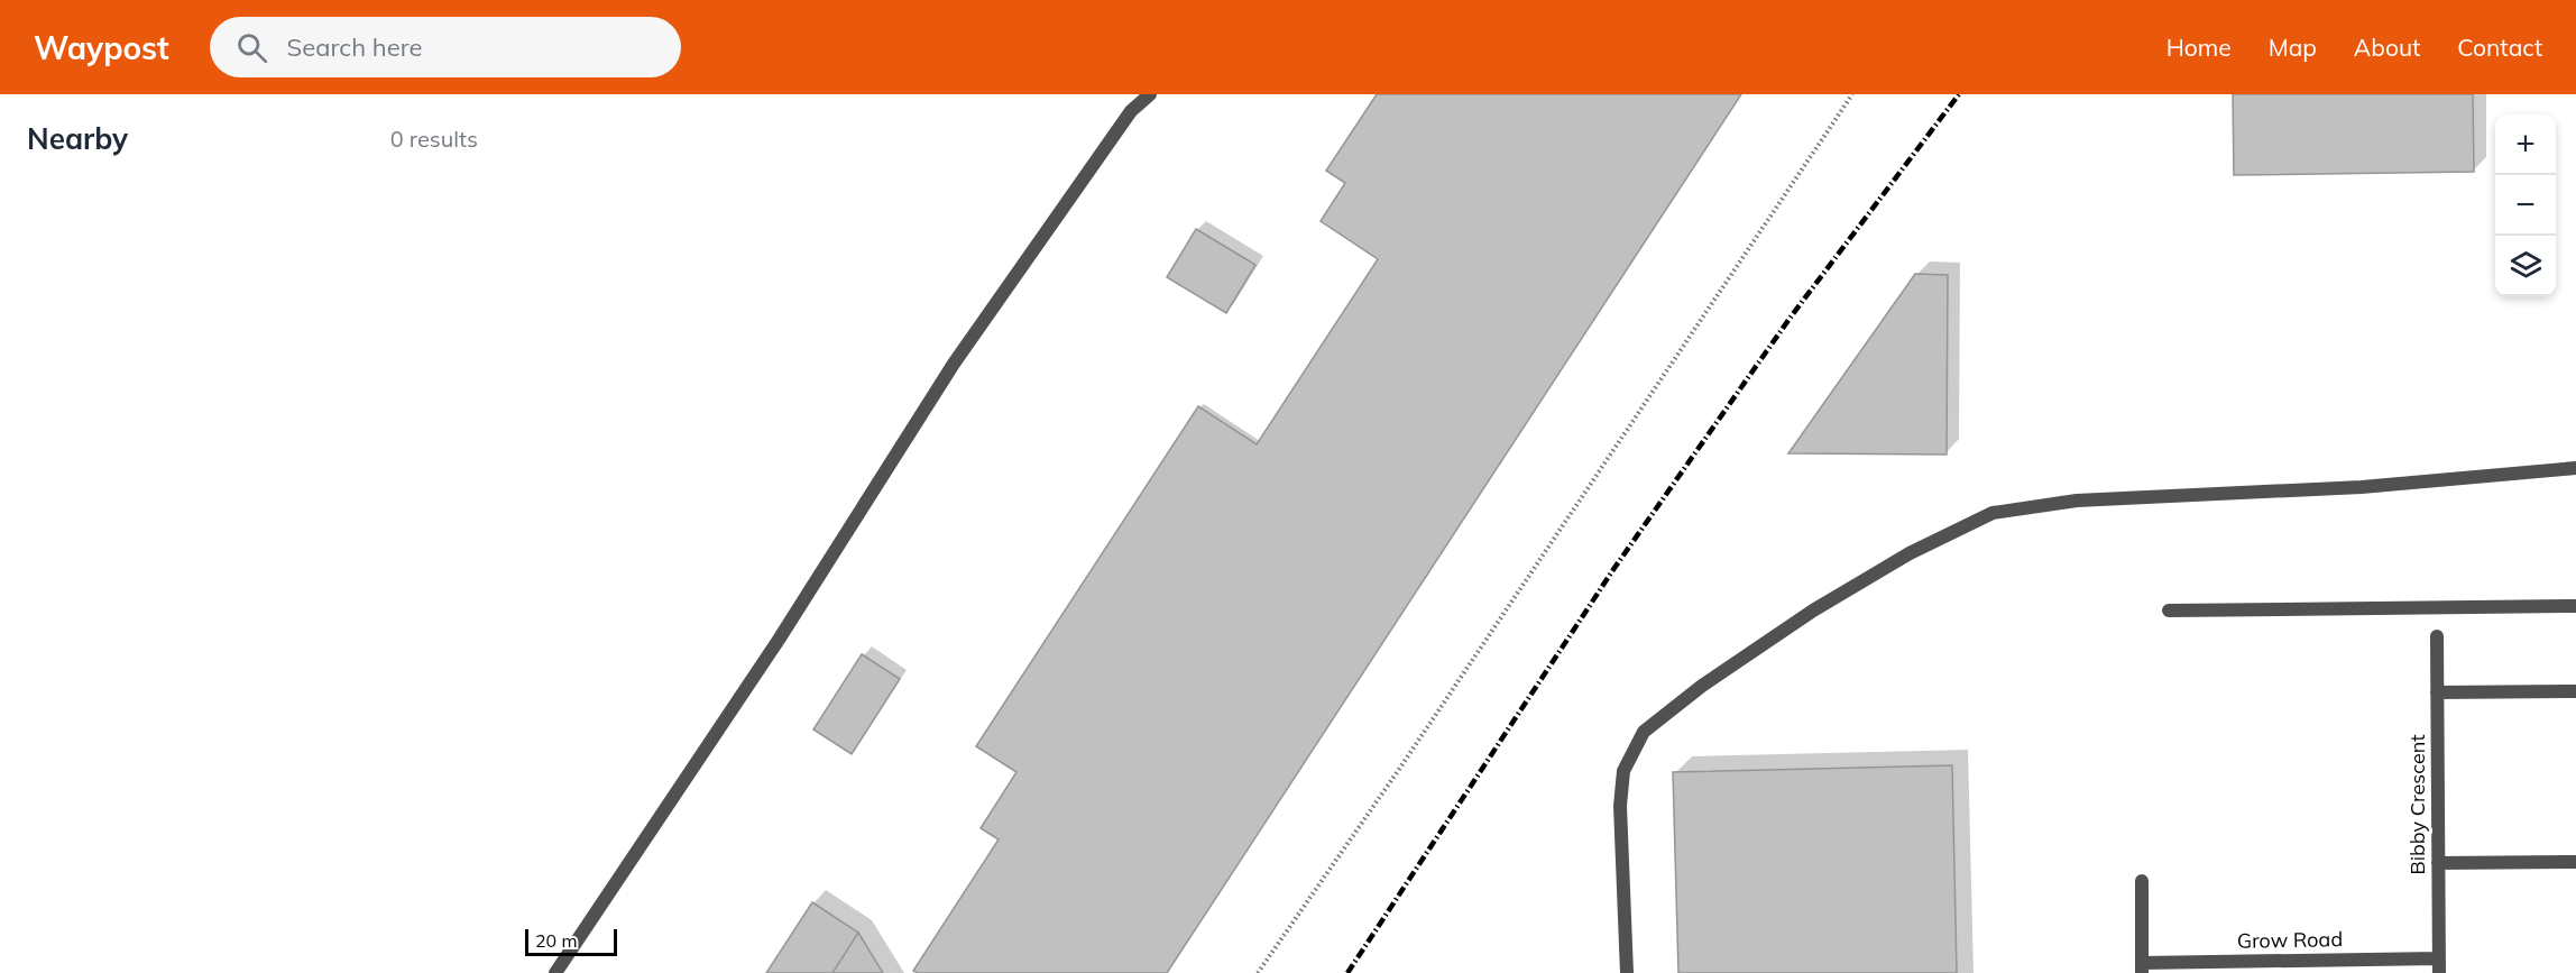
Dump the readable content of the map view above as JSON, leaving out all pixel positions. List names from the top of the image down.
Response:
{
  "streets": {
    "street": ["Bibby Crescent", "Grow Road"]
  },
  "crossings": [
    ["Bibby Crescent", "Grow Road"]
  ],
  "scale_bar": "20 m",
  "page": {
    "header": "Waypost",
    "search": "Search here",
    "nav": [
      "Home",
      "Map",
      "About",
      "Contact"
    ],
    "heading": ["Nearby", "0 results"],
    "map_buttons": ["+", "−"],
    "scale": "20 m"
  }
}
